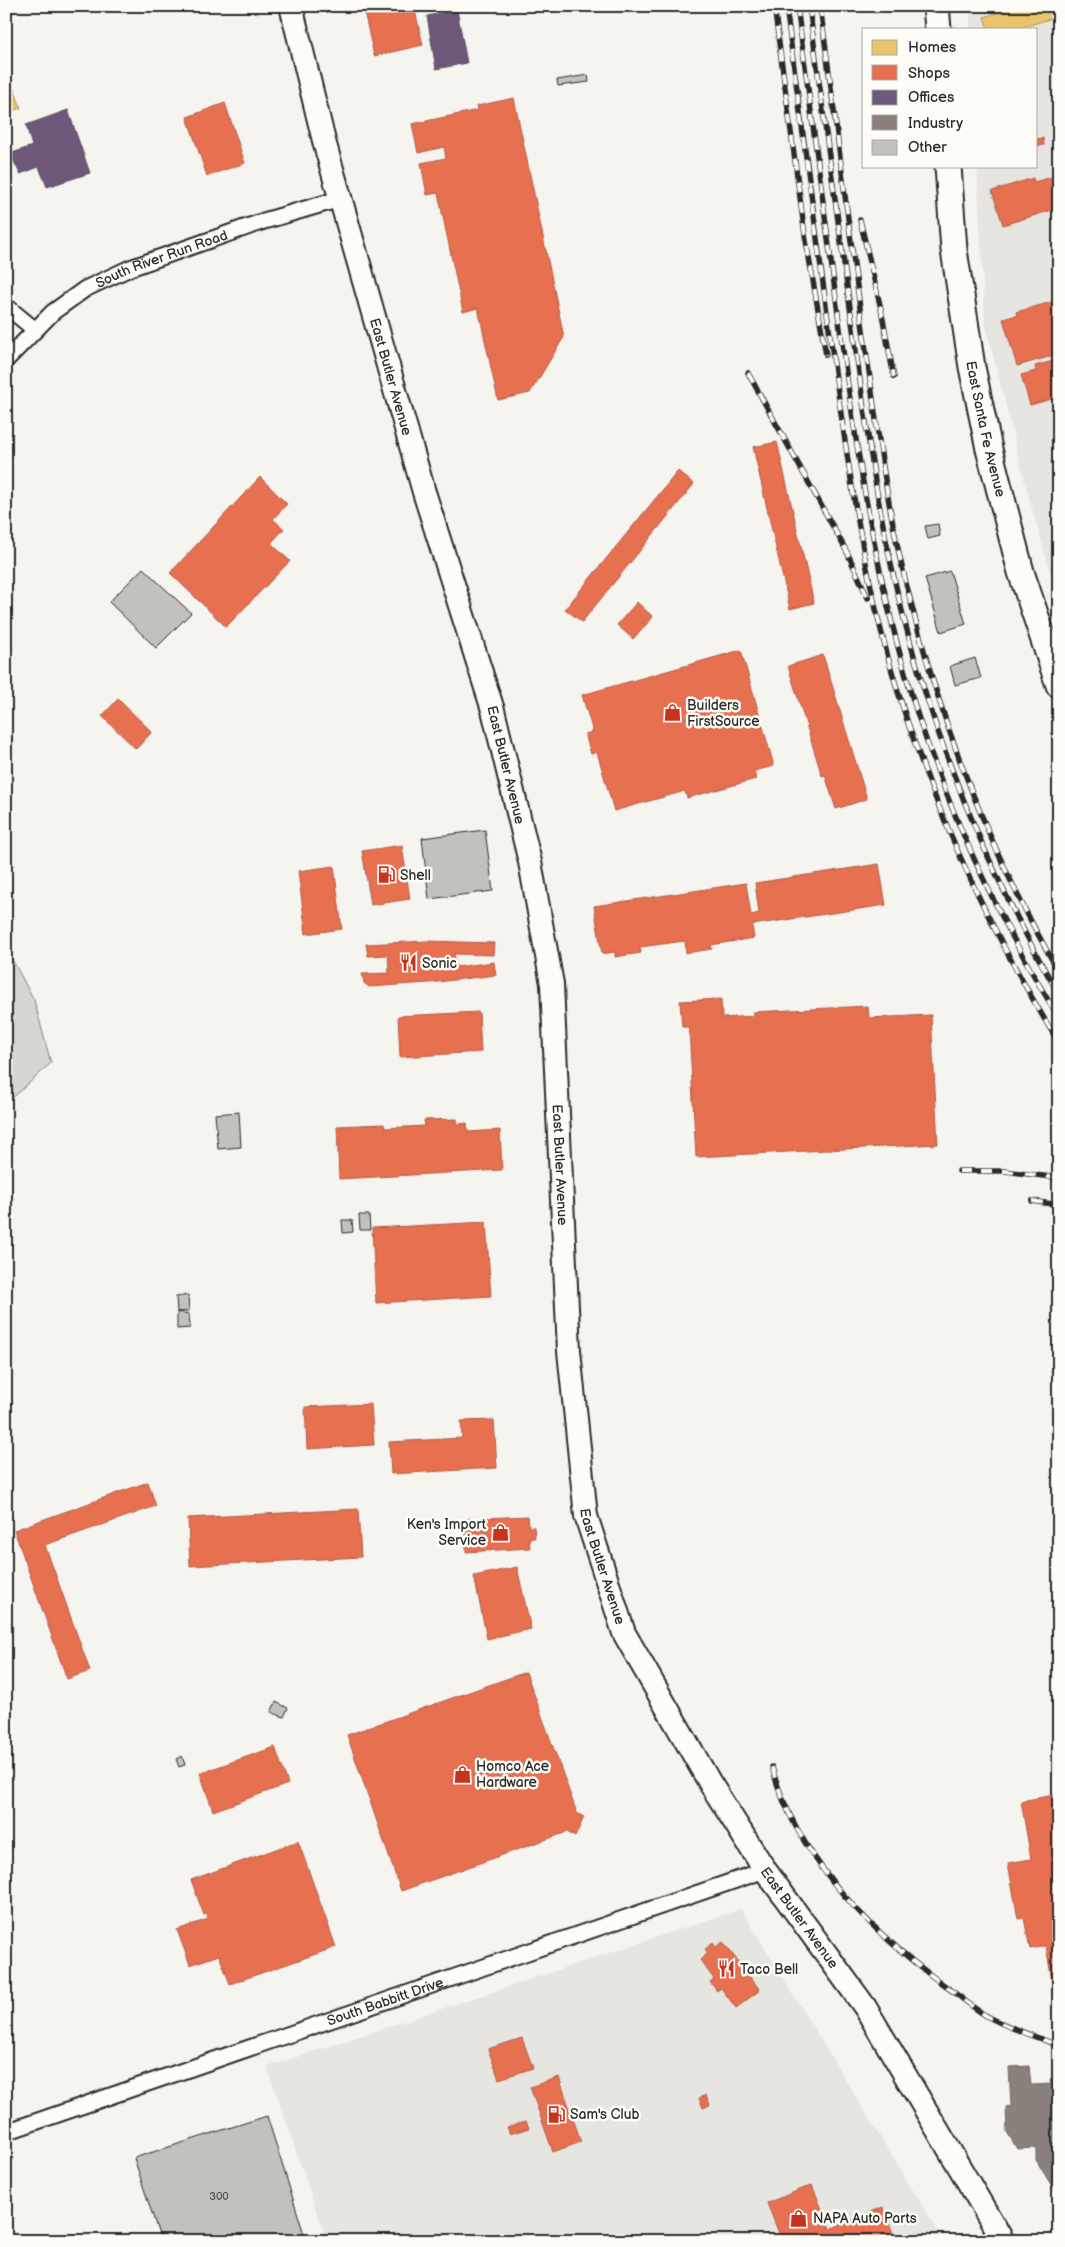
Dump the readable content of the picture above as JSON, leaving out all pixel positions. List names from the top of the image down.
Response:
{
  "streets": {
    "main road": ["East Butler Avenue", "East Santa Fe Avenue"],
    "street": ["South River Run Road", "South Babbitt Drive"]
  },
  "crossings": [
    ["South River Run Road", "East Butler Avenue"],
    ["East Butler Avenue", "South Babbitt Drive"]
  ],
  "places": {
    "shop": [
      "Builders FirstSource",
      "Ken's Import Service",
      "Homco Ace Hardware",
      "NAPA Auto Parts"
    ],
    "fuel station": ["Shell", "Sam's Club"],
    "restaurant": ["Sonic", "Taco Bell"]
  },
  "house_numbers": ["300"],
  "legend": [
    "Homes",
    "Shops",
    "Offices",
    "Industry",
    "Other"
  ]
}
